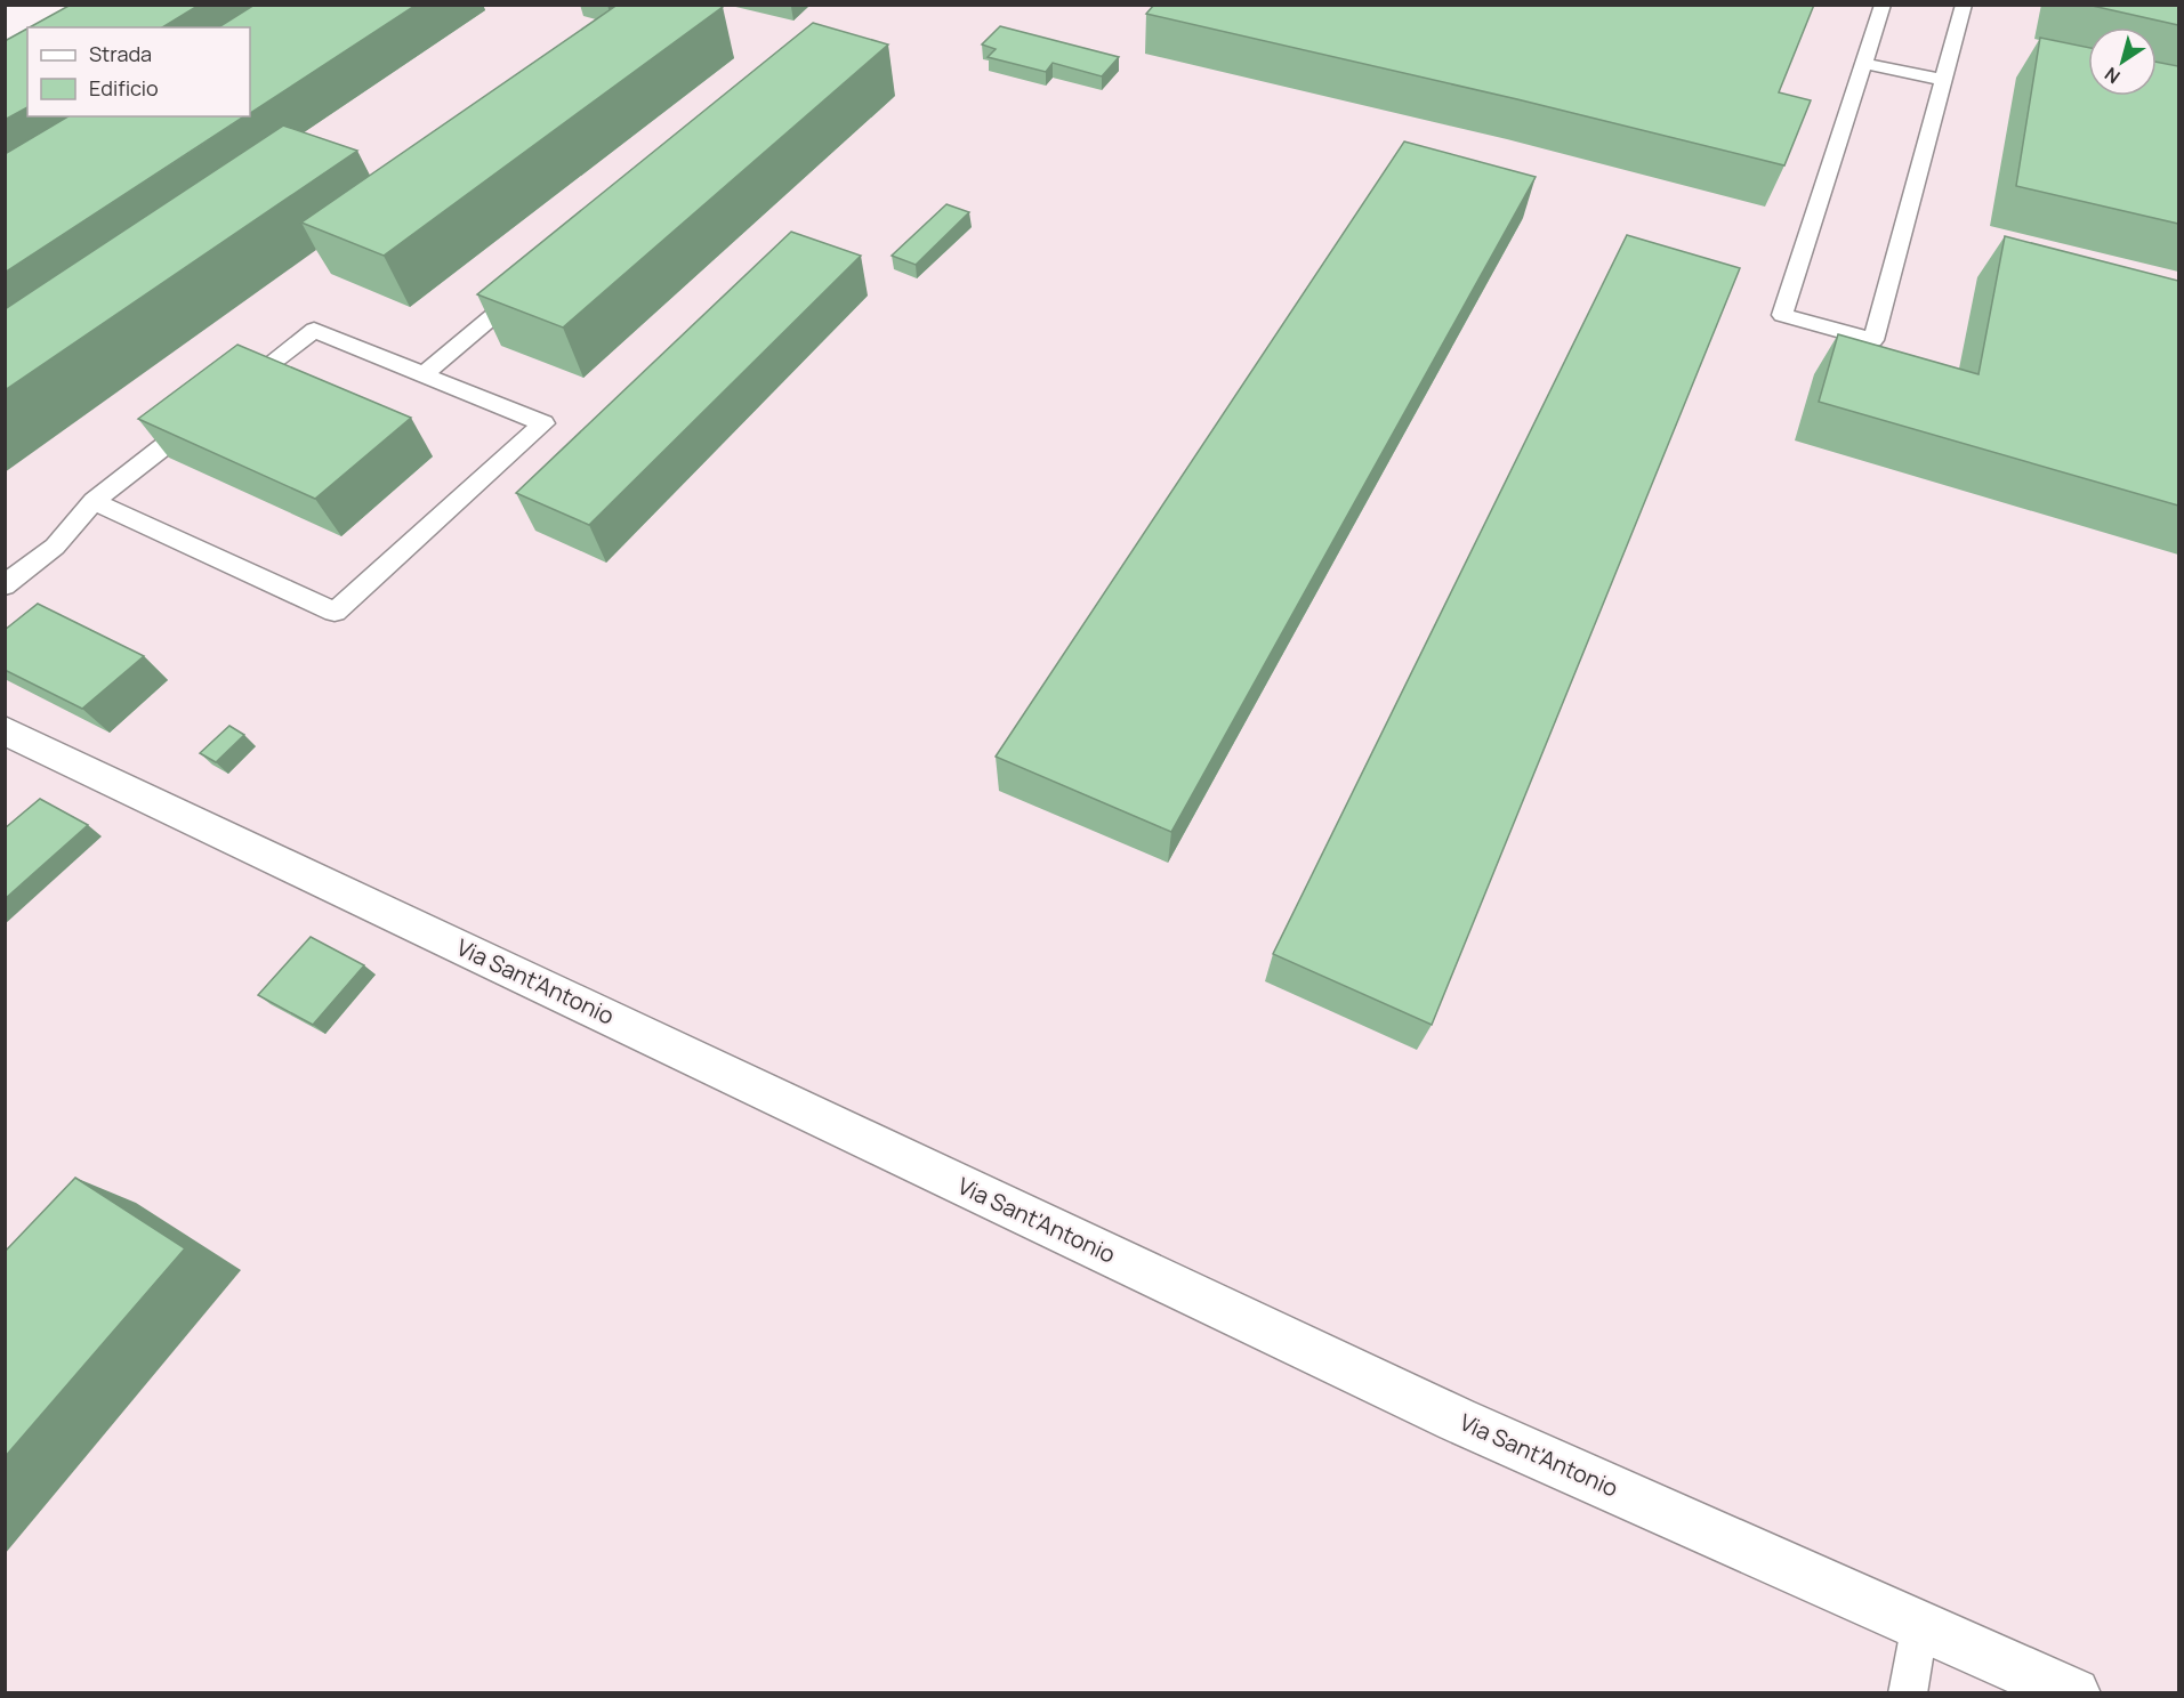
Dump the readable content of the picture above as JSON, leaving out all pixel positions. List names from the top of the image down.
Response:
{
  "streets": {
    "street": ["Via Sant'Antonio"]
  },
  "legend": ["Strada", "Edificio"],
  "north": "bottom left"
}
